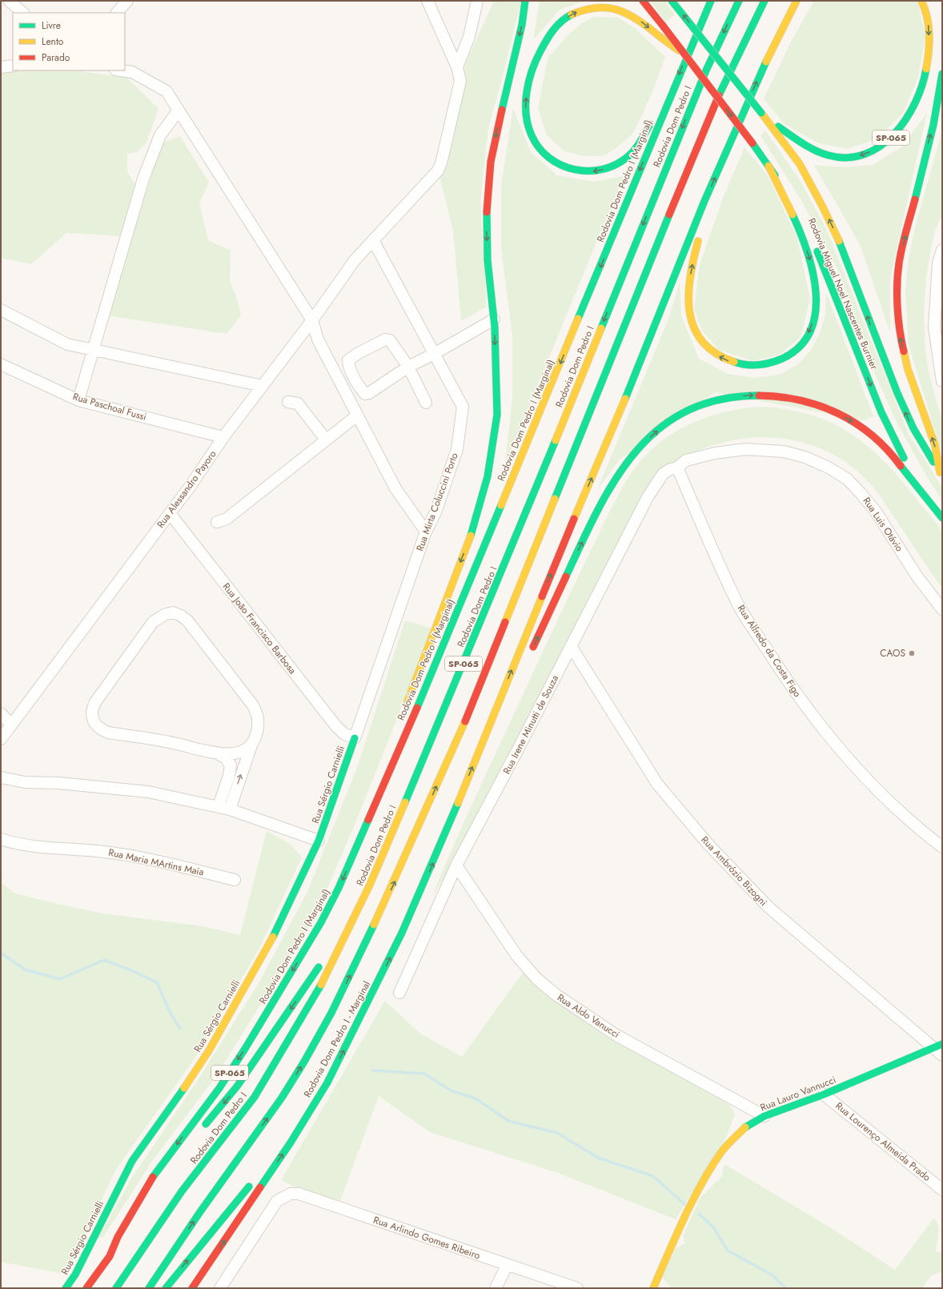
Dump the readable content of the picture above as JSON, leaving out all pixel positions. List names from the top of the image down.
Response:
{
  "streets": {
    "main road": [
      "Rodovia Dom Pedro I",
      "SP-065",
      "Rodovia Dom Pedro I (Marginal)",
      "Rodovia Miguel Noel Nascentes Burnier",
      "Rua Sérgio Carnielli",
      "Rodovia Dom Pedro I - Marginal",
      "Rua Lauro Vannucci"
    ],
    "street": [
      "Rua Paschoal Fussi",
      "Rua Alessandro Payoro",
      "Rua Mirta Coluccini Porto",
      "Rua Luis Otávio",
      "Rua João Francisco Barbosa",
      "Rua Alfredo da Costa Figo",
      "Rua Irene Minutti de Souza",
      "Rua Maria MArtins Maia",
      "Rua Ambrózio Bizogni",
      "Rua Aldo Vanucci",
      "Rua Lourenço Almeida Prado",
      "Rua Arlindo Gomes Ribeiro"
    ]
  },
  "crossings": [
    ["SP-065", "Rodovia Miguel Noel Nascentes Burnier"],
    ["Rua Paschoal Fussi", "Rua Alessandro Payoro"],
    ["Rua Alessandro Payoro", "Rua Mirta Coluccini Porto"],
    ["Rua Alessandro Payoro", "Rua João Francisco Barbosa"],
    ["Rua Mirta Coluccini Porto", "Rua João Francisco Barbosa"],
    ["Rua Mirta Coluccini Porto", "Rua Sérgio Carnielli"],
    ["Rua Luis Otávio", "Rua Alfredo da Costa Figo"],
    ["Rua Luis Otávio", "Rua Irene Minutti de Souza"],
    ["Rua João Francisco Barbosa", "Rua Sérgio Carnielli"],
    ["Rua Alfredo da Costa Figo", "Rua Irene Minutti de Souza"],
    ["Rua Irene Minutti de Souza", "Rua Ambrózio Bizogni"],
    ["Rua Irene Minutti de Souza", "Rua Aldo Vanucci"],
    ["Rua Ambrózio Bizogni", "Rua Lauro Vannucci"],
    ["Rua Aldo Vanucci", "Rua Lauro Vannucci"],
    ["Rua Lauro Vannucci", "Rua Lourenço Almeida Prado"]
  ],
  "places": ["CAOS"],
  "legend": ["Livre", "Lento", "Parado"]
}
